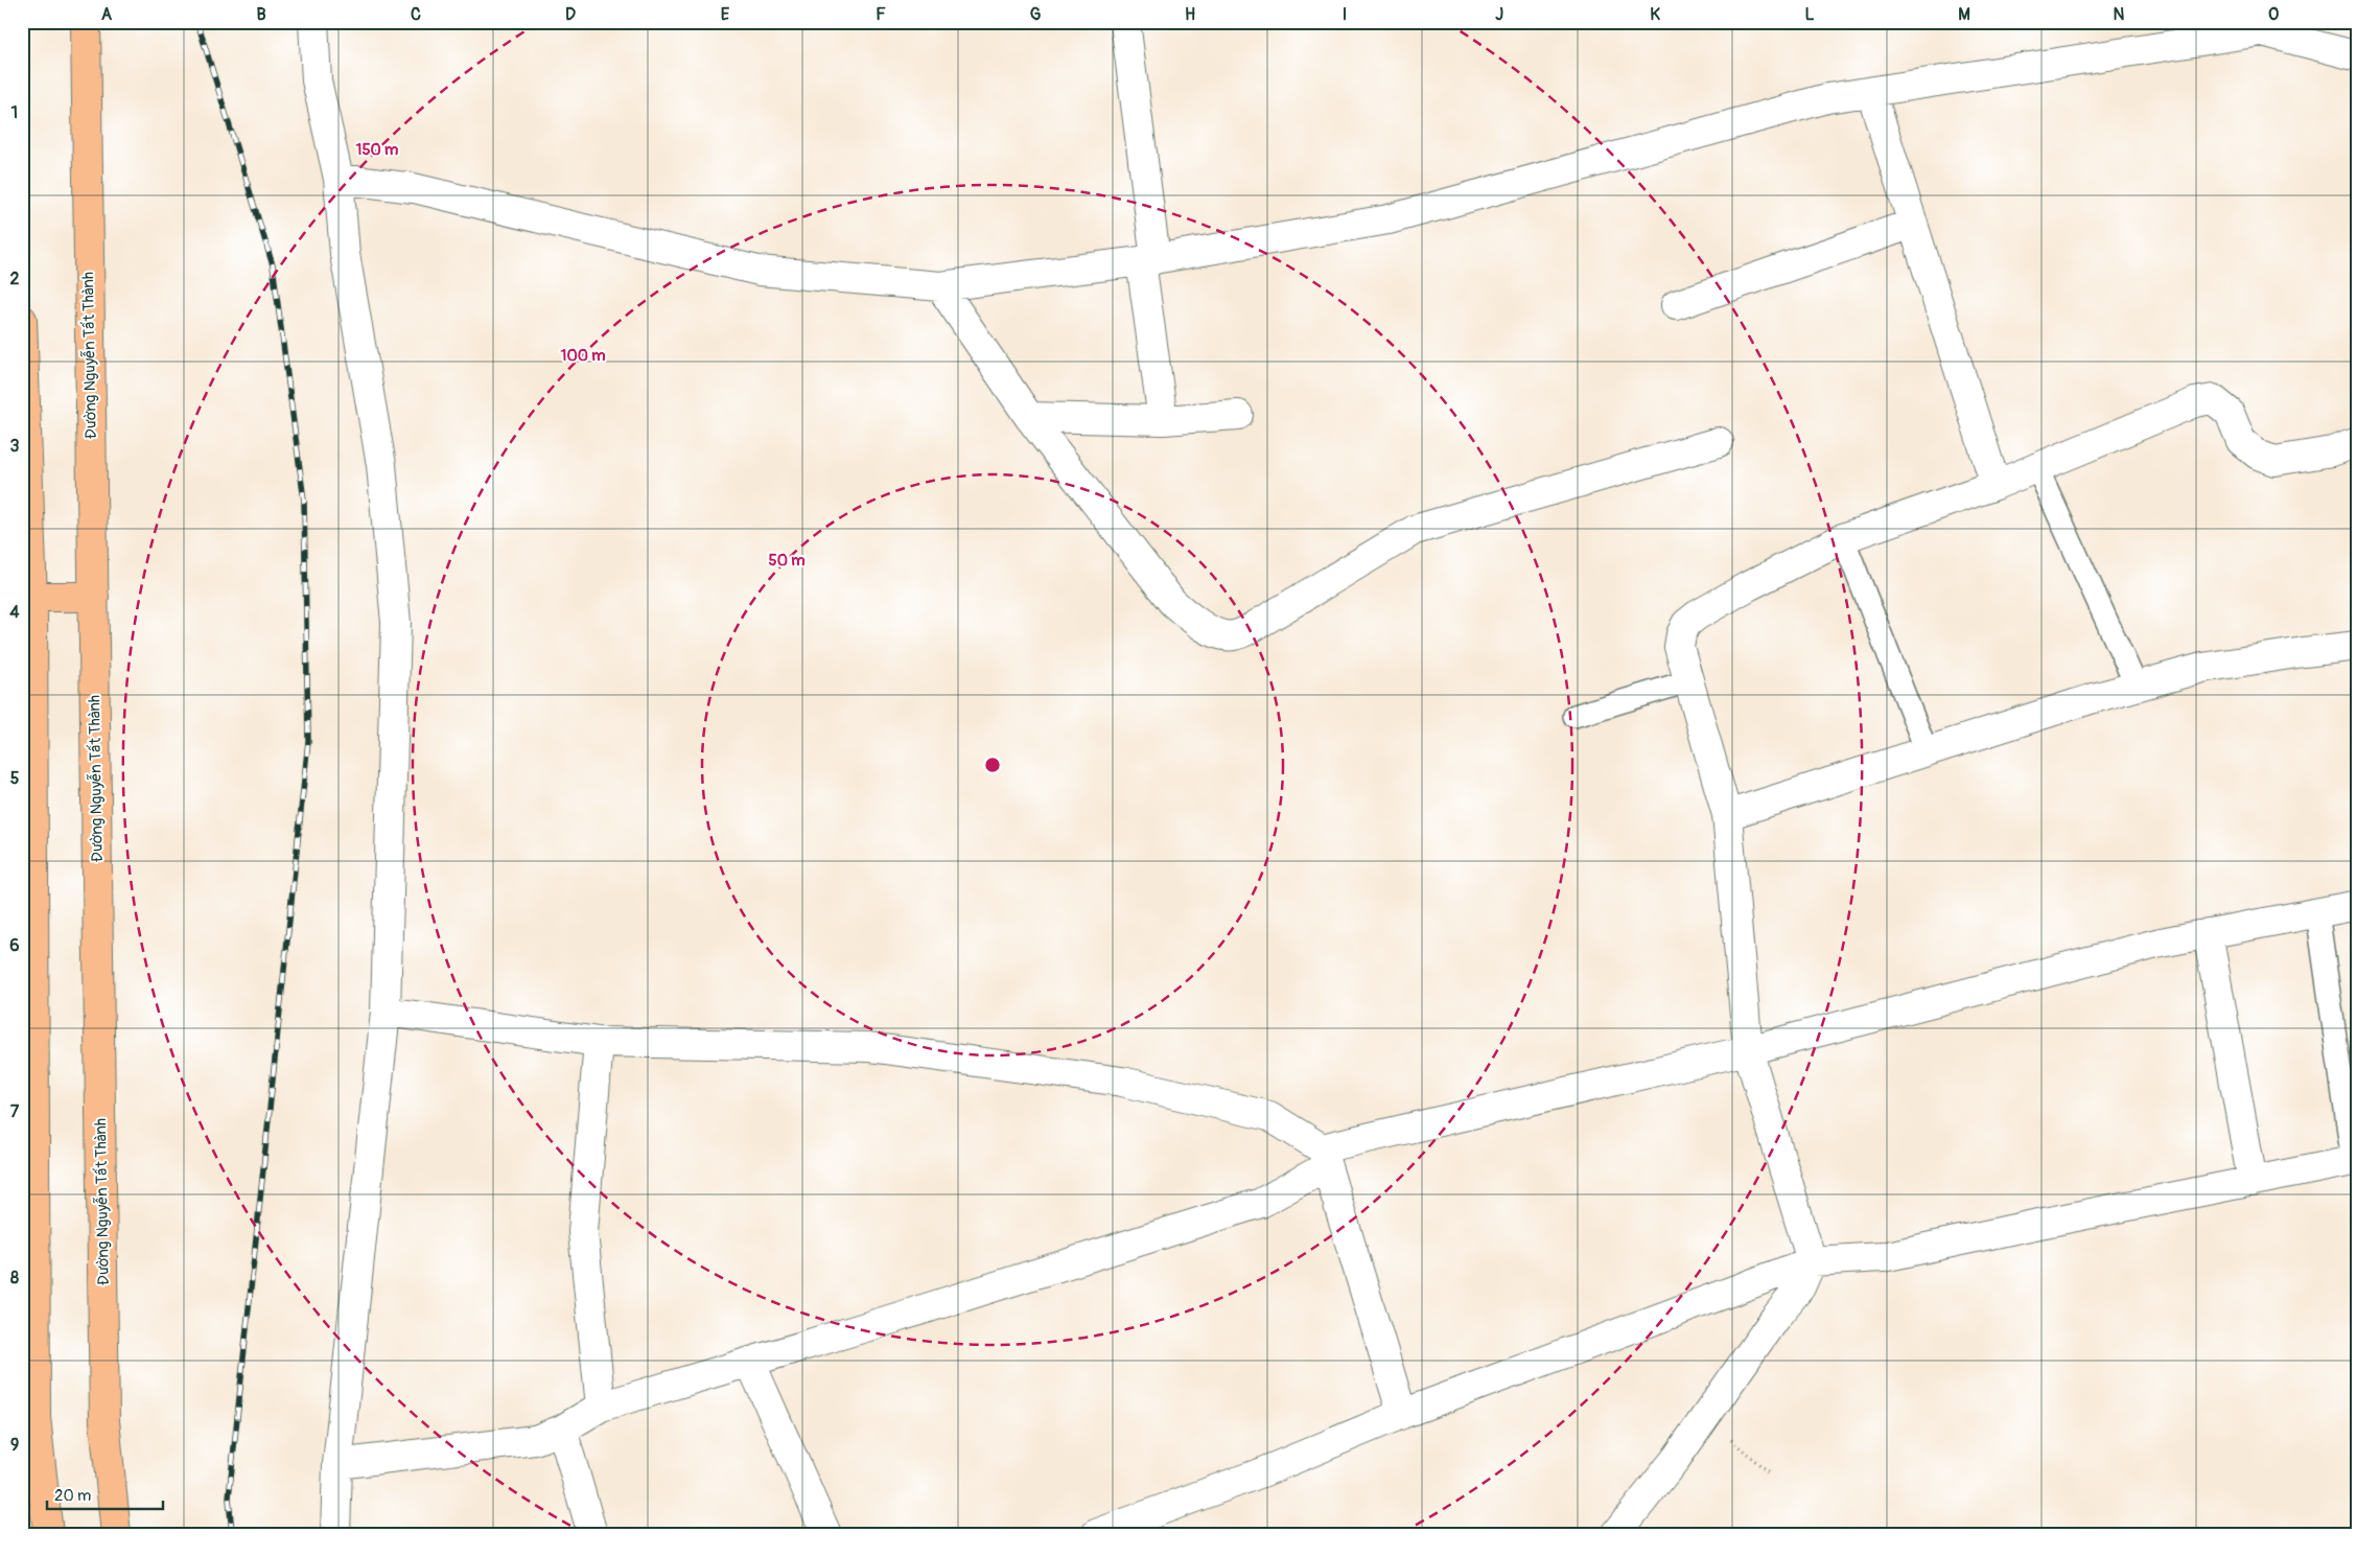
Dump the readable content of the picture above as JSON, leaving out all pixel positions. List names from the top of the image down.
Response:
{
  "streets": {
    "main road": ["Đường Nguyễn Tất Thành"]
  },
  "scale_bar": "20 m",
  "grid": {
    "columns": [
      "A",
      "B",
      "C",
      "D",
      "E",
      "F",
      "G",
      "H",
      "I",
      "J",
      "K",
      "L",
      "M",
      "N",
      "O"
    ],
    "rows": [
      "1",
      "2",
      "3",
      "4",
      "5",
      "6",
      "7",
      "8",
      "9"
    ]
  },
  "rings": ["150 m", "100 m", "50 m"]
}
